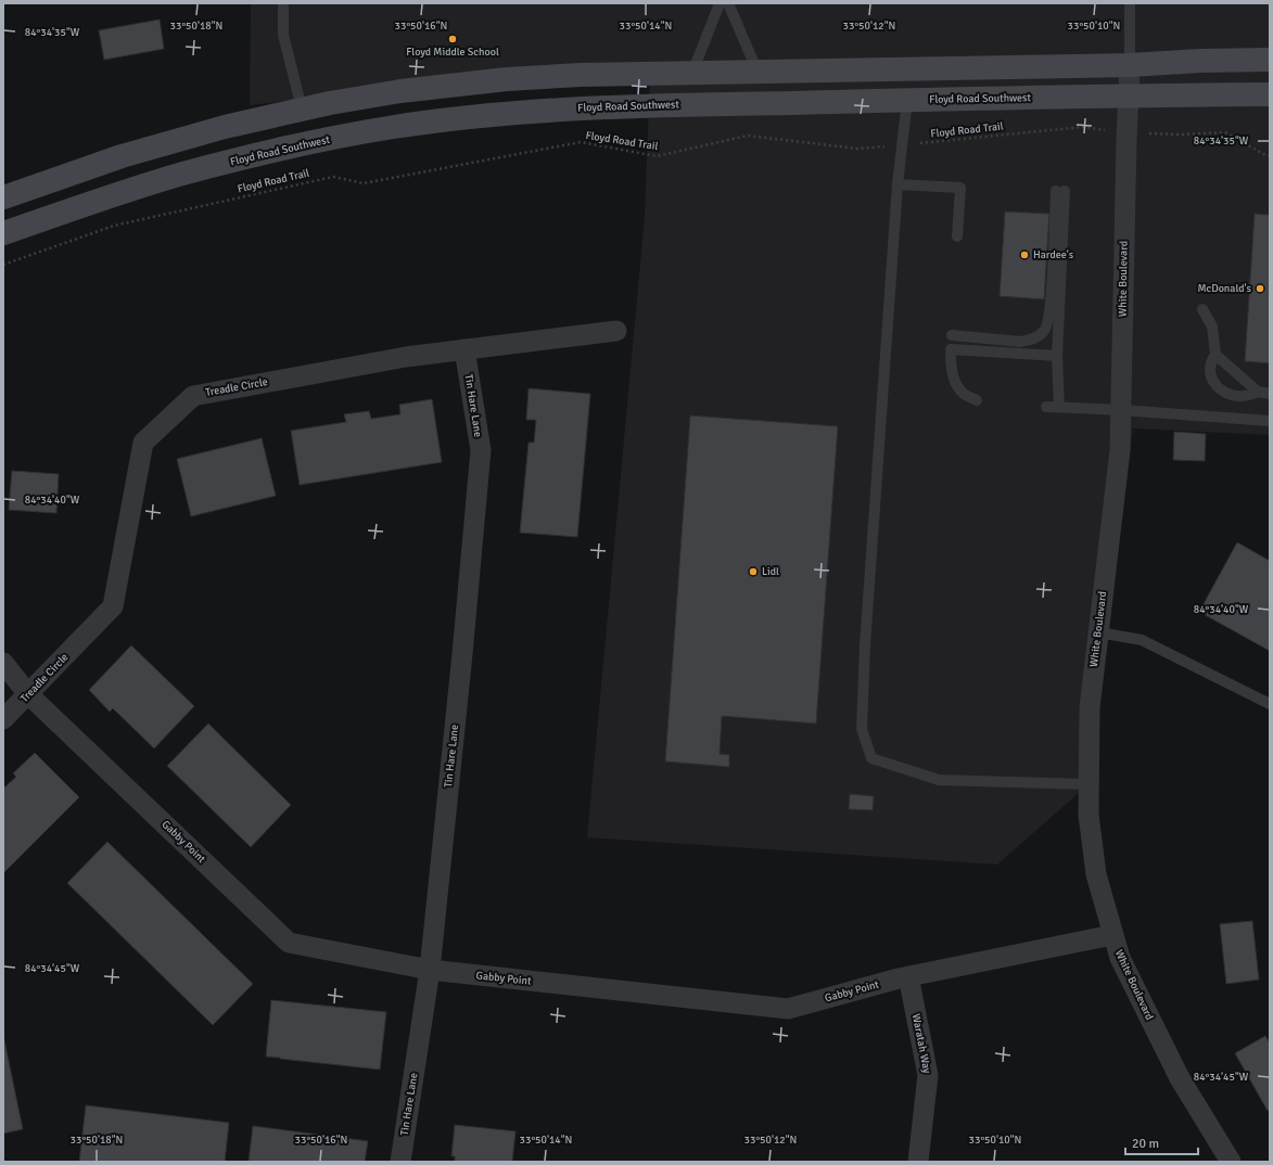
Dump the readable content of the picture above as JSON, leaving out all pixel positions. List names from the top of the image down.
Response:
{
  "streets": {
    "main road": ["Floyd Road Southwest"],
    "street": [
      "White Boulevard",
      "Treadle Circle",
      "Tin Hare Lane",
      "Gabby Point",
      "Waratah Way"
    ],
    "path": ["Floyd Road Trail"]
  },
  "crossings": [
    ["Floyd Road Southwest", "White Boulevard"],
    ["Floyd Road Trail", "White Boulevard"],
    ["White Boulevard", "Gabby Point"],
    ["Treadle Circle", "Tin Hare Lane"],
    ["Treadle Circle", "Gabby Point"],
    ["Tin Hare Lane", "Gabby Point"],
    ["Gabby Point", "Waratah Way"]
  ],
  "places": [
    "Floyd Middle School",
    "Hardee's",
    "McDonald's",
    "Lidl"
  ],
  "scale_bar": "20 m",
  "coordinates": [
    "33°50'18\"N",
    "33°50'16\"N",
    "33°50'14\"N",
    "33°50'12\"N",
    "33°50'10\"N",
    "84°34'35\"W",
    "84°34'40\"W",
    "84°34'45\"W"
  ]
}
